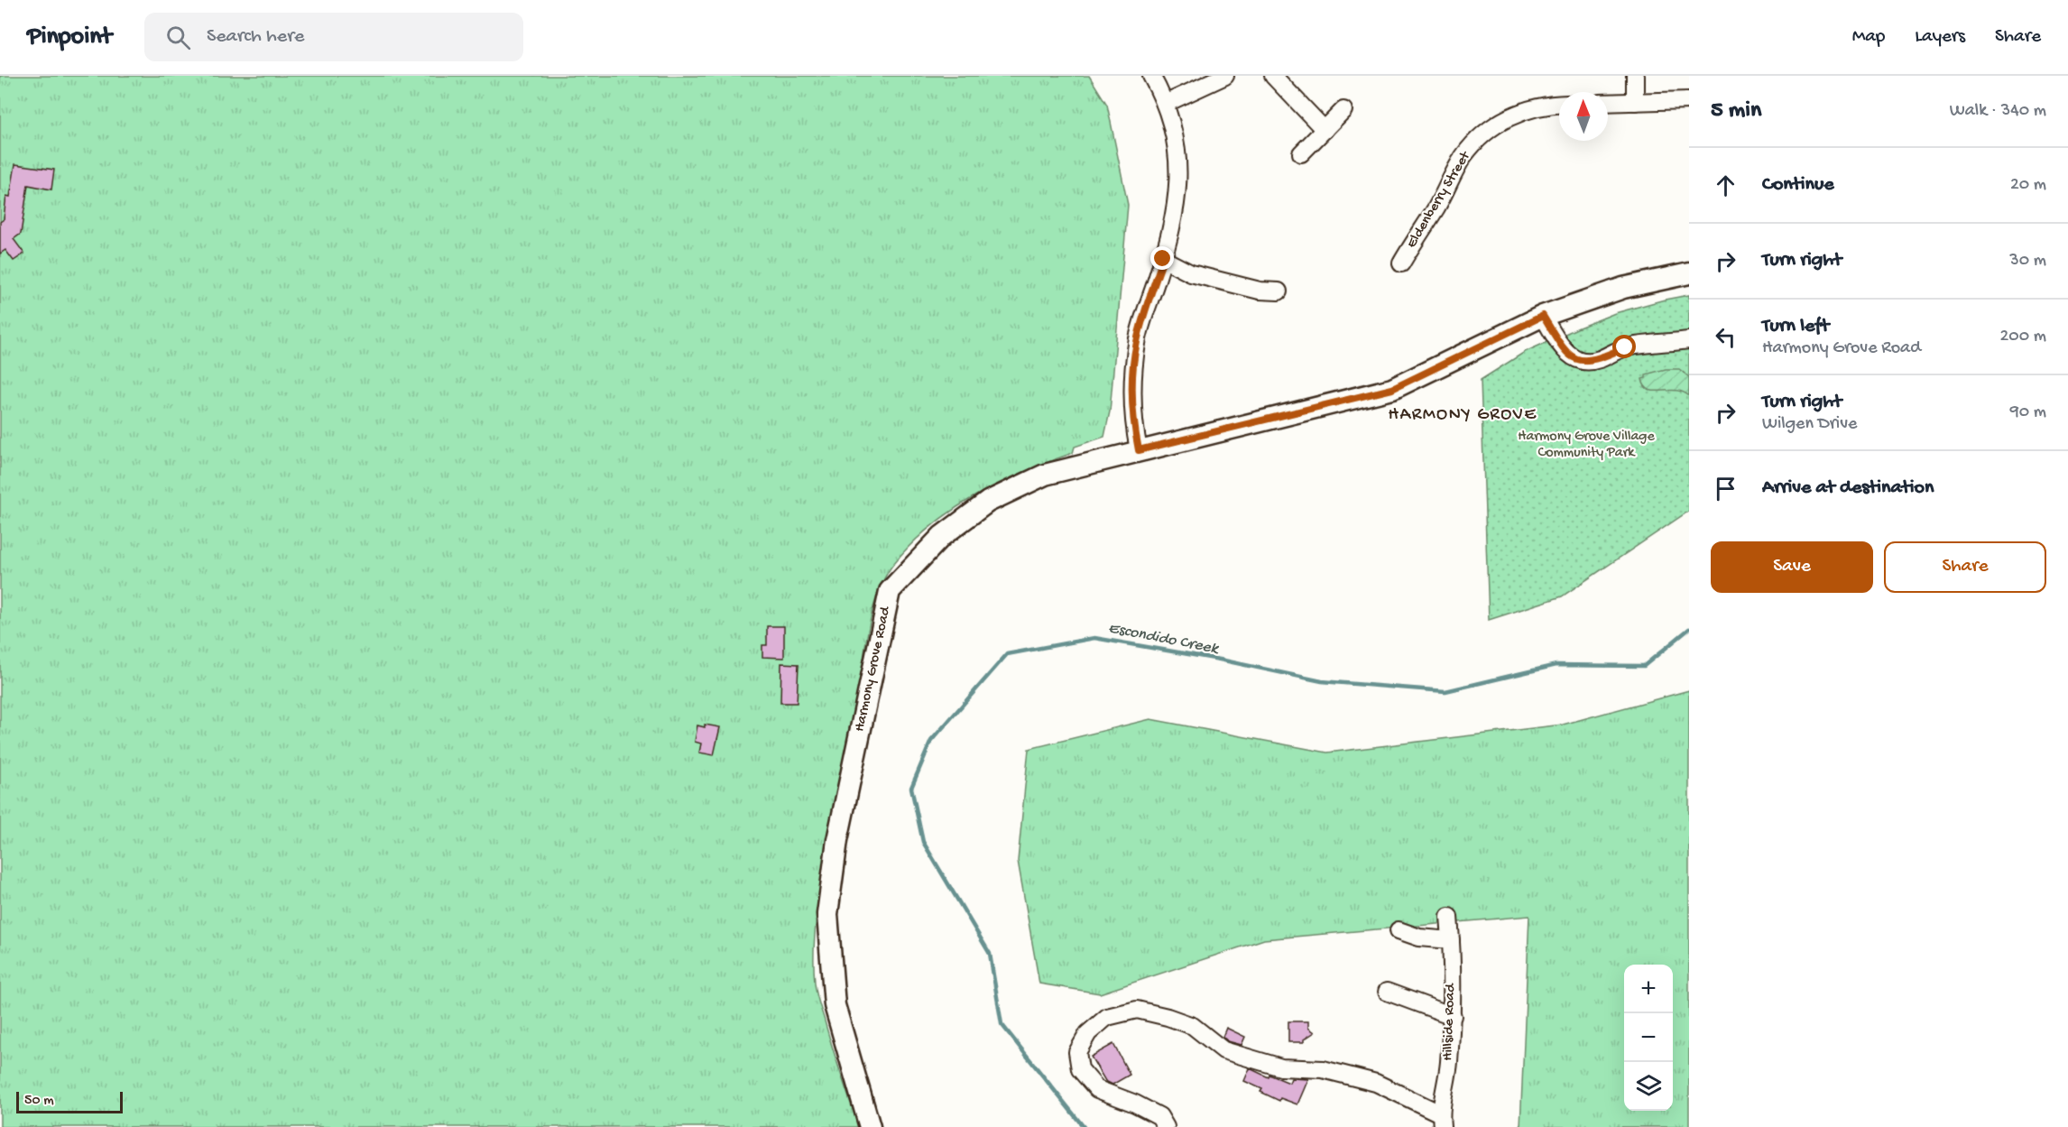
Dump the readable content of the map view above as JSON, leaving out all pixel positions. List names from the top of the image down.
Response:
{
  "streets": {
    "main road": ["Harmony Grove Road"],
    "street": ["Eldenberry Street", "Hillside Road"]
  },
  "districts": ["HARMONY GROVE"],
  "water": ["Escondido Creek"],
  "parks": ["Harmony Grove Village Community Park"],
  "scale_bar": "50 m",
  "north": "top",
  "page": {
    "header": "Pinpoint",
    "search": "Search here",
    "nav": ["Map", "Layers", "Share"],
    "heading": ["5 min", "Walk · 340 m"],
    "list": [
      ["Continue", "20 m"],
      ["Turn right", "30 m"],
      ["Turn left", "Harmony Grove Road", "200 m"],
      ["Turn right", "Wilgen Drive", "90 m"],
      "Arrive at destination"
    ],
    "buttons": ["Save", "Share"],
    "map_buttons": ["+", "−"],
    "scale": "50 m"
  }
}
